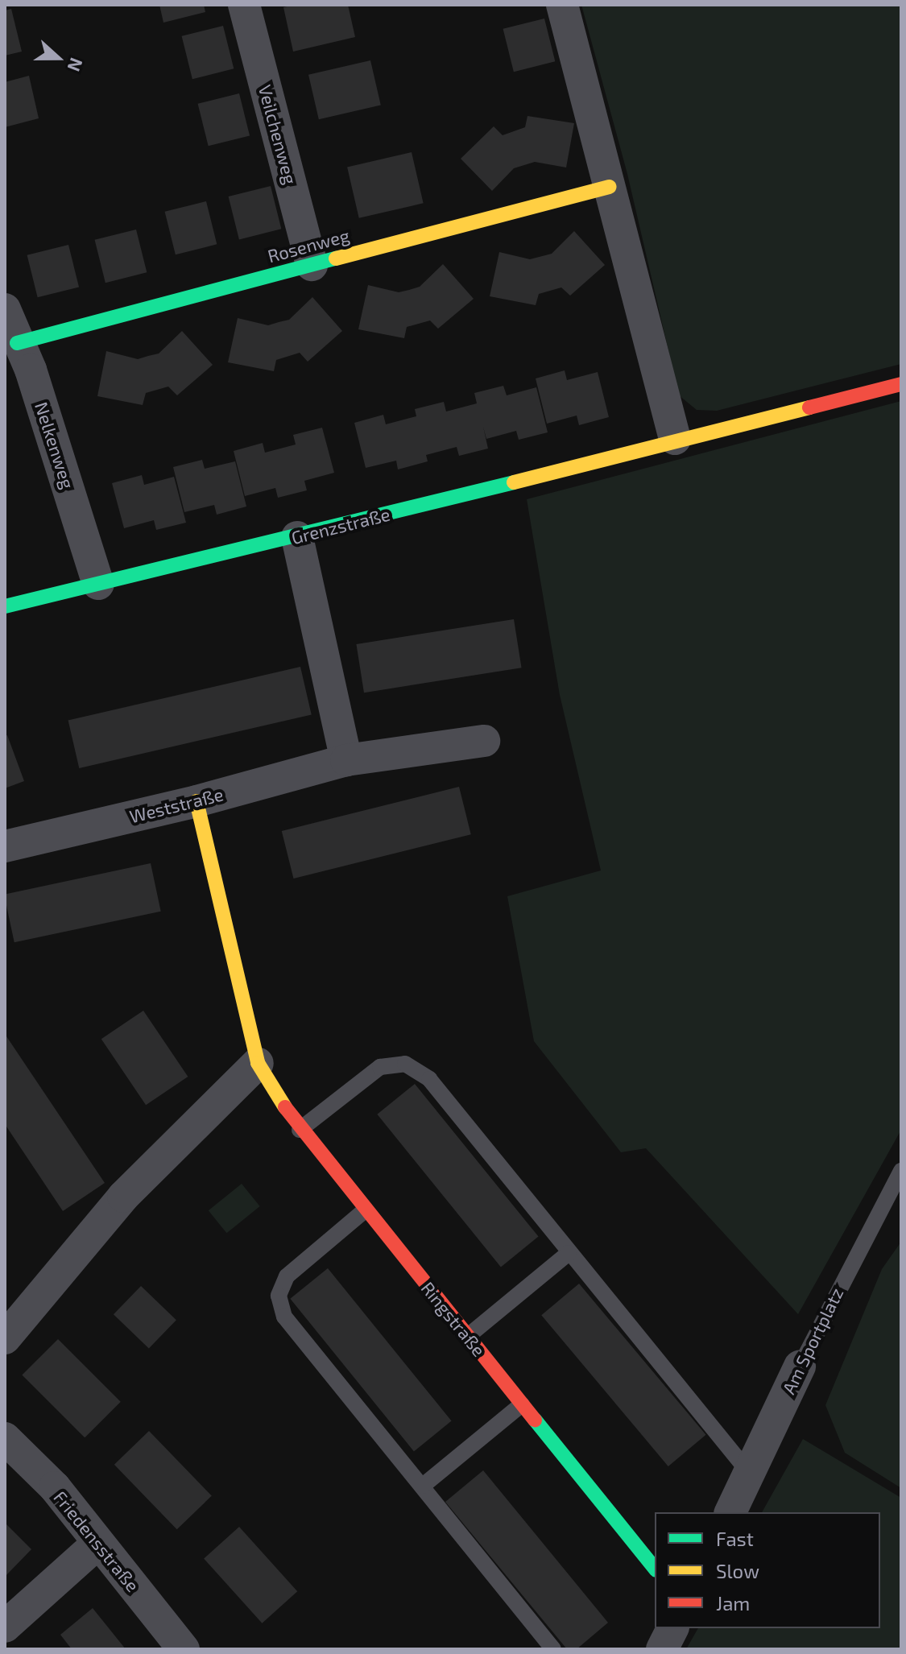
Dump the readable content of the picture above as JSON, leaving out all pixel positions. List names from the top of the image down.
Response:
{
  "streets": {
    "street": [
      "Veilchenweg",
      "Rosenweg",
      "Nelkenweg",
      "Grenzstraße",
      "Weststraße",
      "Ringstraße",
      "Am Sportplatz",
      "Friedensstraße"
    ]
  },
  "crossings": [
    ["Veilchenweg", "Rosenweg"],
    ["Rosenweg", "Nelkenweg"],
    ["Nelkenweg", "Grenzstraße"],
    ["Weststraße", "Ringstraße"]
  ],
  "legend": ["Fast", "Slow", "Jam"],
  "north": "right"
}
